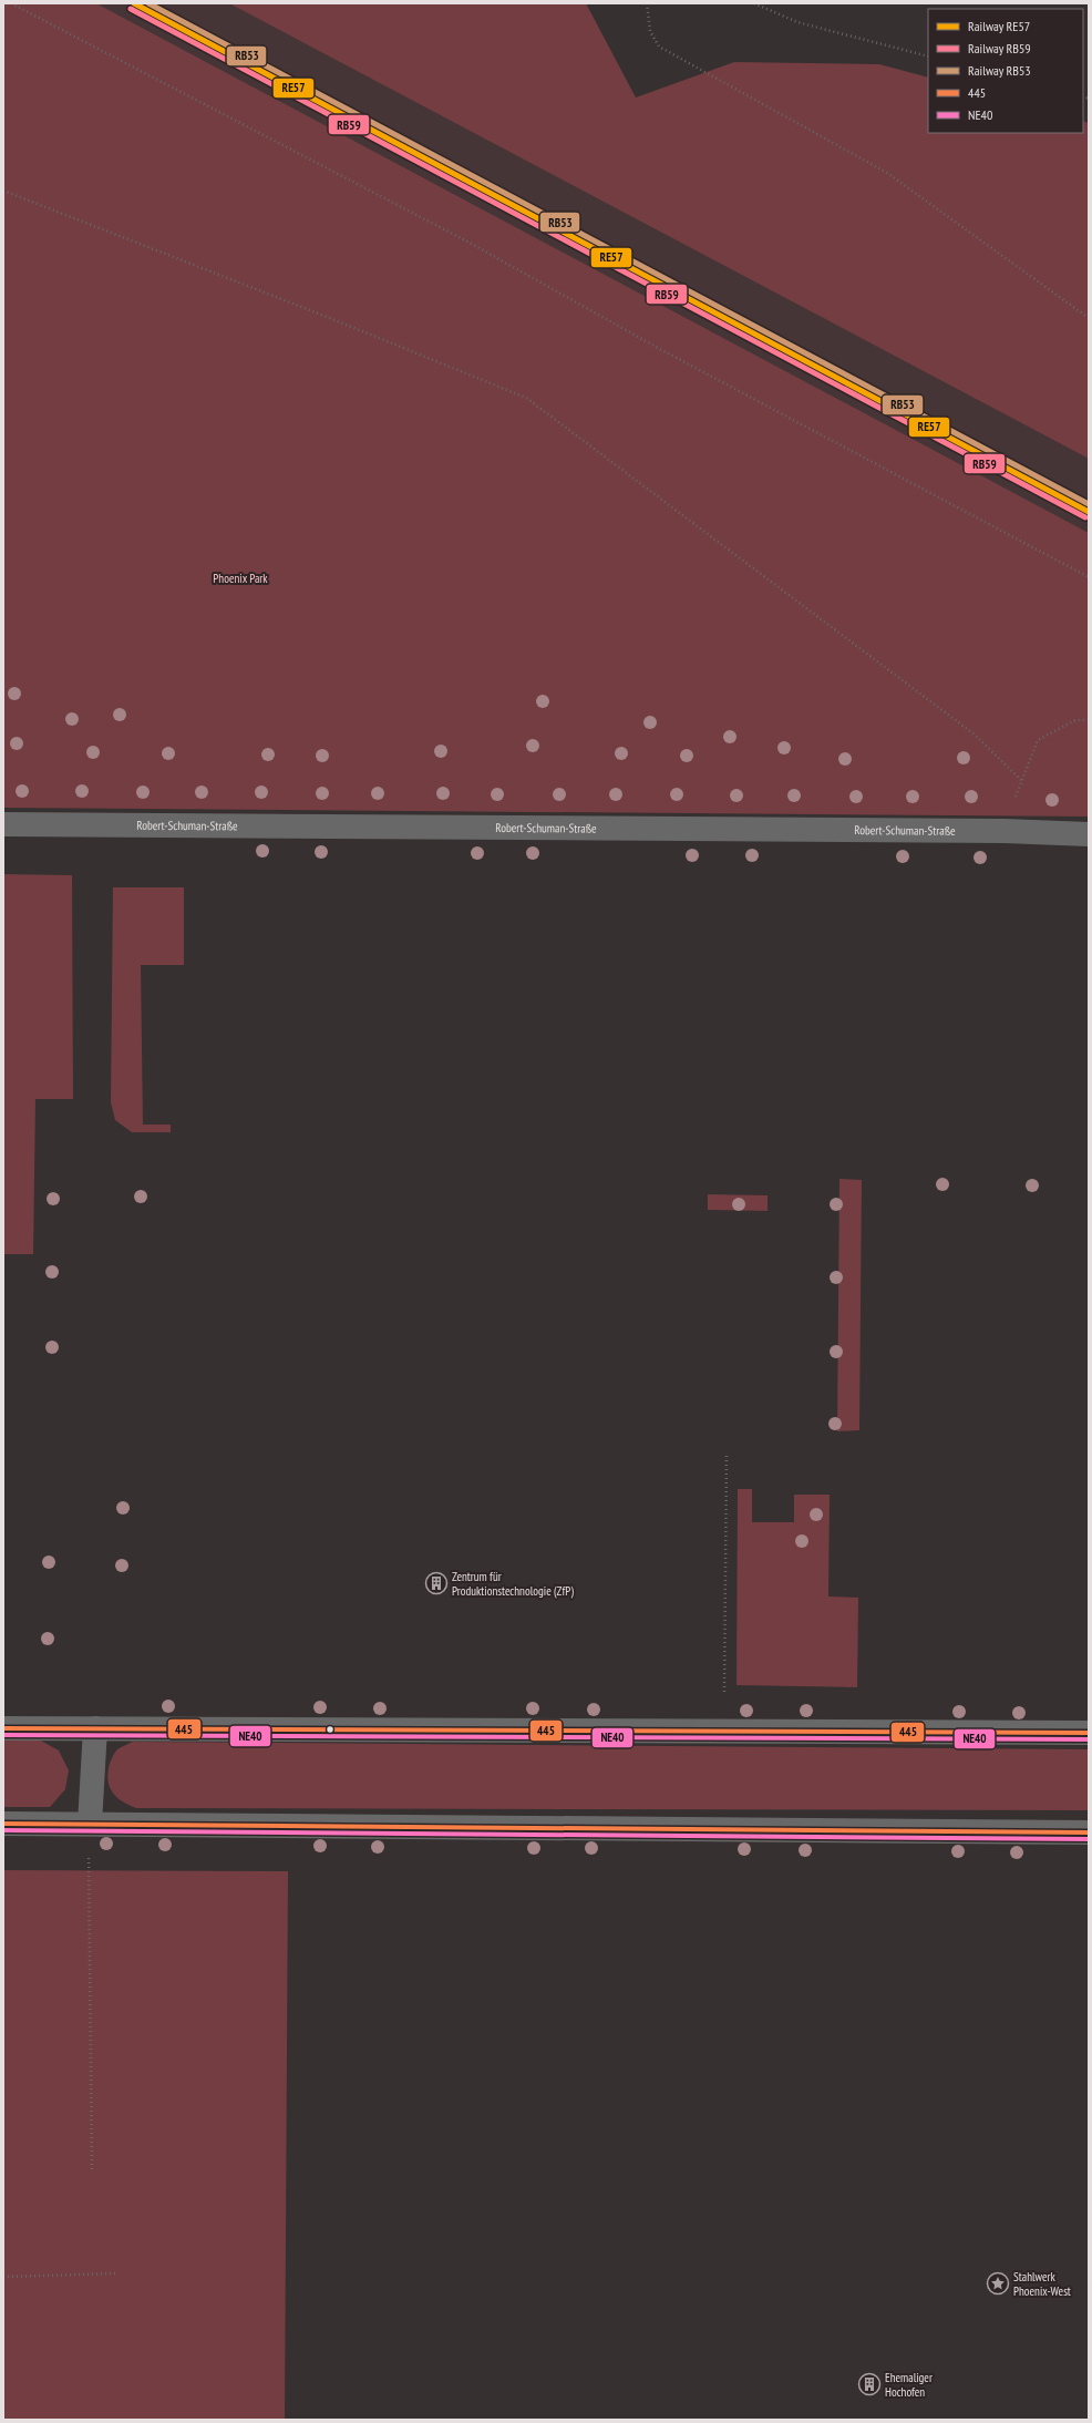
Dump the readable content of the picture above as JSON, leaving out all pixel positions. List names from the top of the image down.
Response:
{
  "streets": {
    "street": ["Robert-Schuman-Straße"]
  },
  "parks": ["Phoenix Park"],
  "places": {
    "building": ["Zentrum für Produktionstechnologie (ZfP)", "Ehemaliger Hochofen"],
    "place": ["Stahlwerk Phoenix-West"]
  },
  "lines": [
    "rail line RE57",
    "rail line RB53",
    "rail line RB59",
    "transit line 445",
    "transit line NE40"
  ],
  "legend": [
    "Railway RE57",
    "Railway RB59",
    "Railway RB53",
    "445",
    "NE40"
  ]
}
